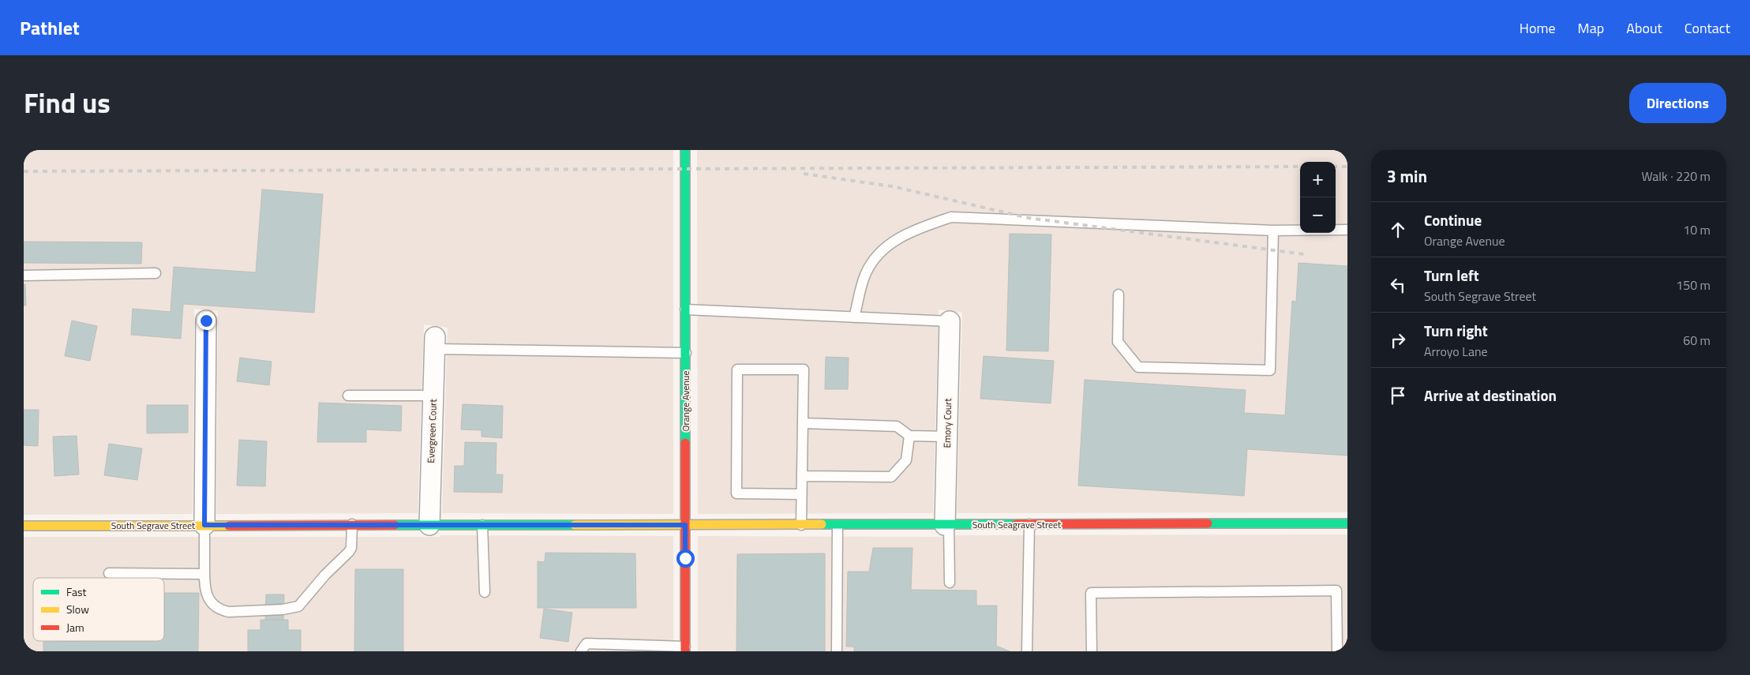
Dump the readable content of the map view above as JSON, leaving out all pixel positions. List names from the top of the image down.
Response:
{
  "streets": {
    "street": [
      "Orange Avenue",
      "Emory Court",
      "Evergreen Court",
      "South Seagrave Street",
      "South Segrave Street"
    ]
  },
  "crossings": [
    ["Orange Avenue", "South Seagrave Street"],
    ["Orange Avenue", "South Segrave Street"],
    ["Emory Court", "South Seagrave Street"],
    ["Evergreen Court", "South Segrave Street"],
    ["South Seagrave Street", "South Segrave Street"]
  ],
  "legend": ["Fast", "Slow", "Jam"],
  "page": {
    "header": "Pathlet",
    "nav": [
      "Home",
      "Map",
      "About",
      "Contact"
    ],
    "title": "Find us",
    "buttons": "Directions",
    "heading": ["3 min", "Walk · 220 m"],
    "map_buttons": ["+", "−"],
    "list": [
      ["Continue", "Orange Avenue", "10 m"],
      ["Turn left", "South Segrave Street", "150 m"],
      ["Turn right", "Arroyo Lane", "60 m"],
      "Arrive at destination"
    ]
  }
}
